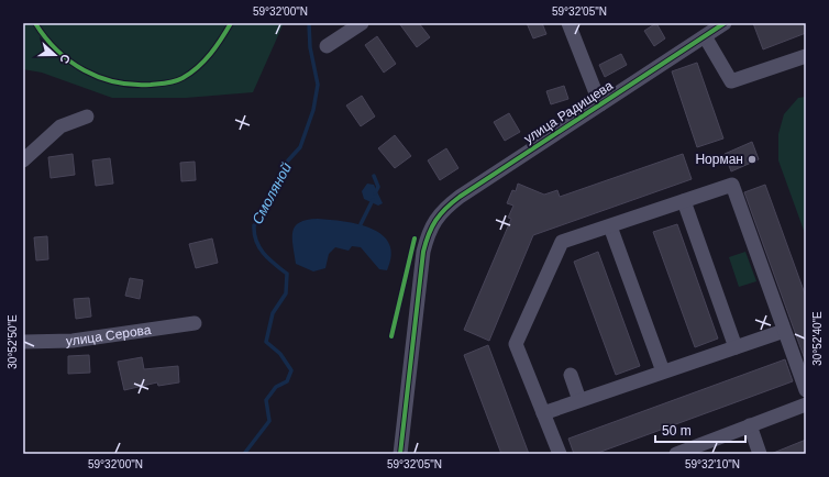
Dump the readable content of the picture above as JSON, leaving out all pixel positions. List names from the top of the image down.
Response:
{
  "streets": {
    "street": ["улица Радищева", "улица Серова"]
  },
  "water": ["Смоляной"],
  "places": ["Норман"],
  "scale_bar": "50 m",
  "north": "right",
  "coordinates": [
    "59°32'00\"N",
    "59°32'05\"N",
    "30°52'40\"E",
    "30°52'50\"E",
    "59°32'10\"N"
  ]
}
